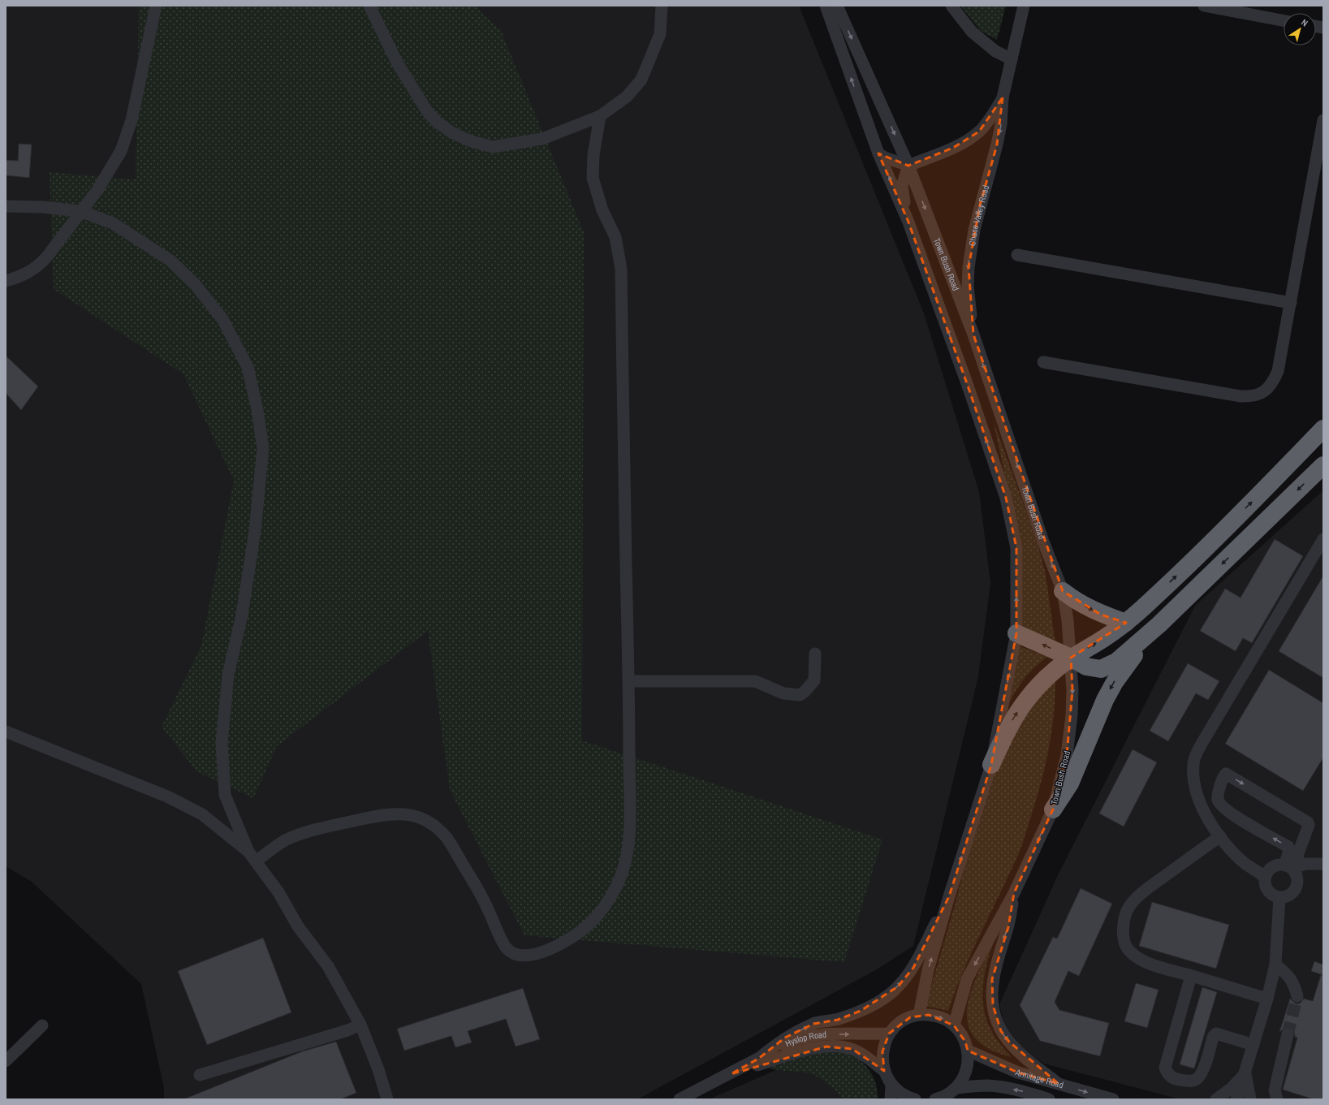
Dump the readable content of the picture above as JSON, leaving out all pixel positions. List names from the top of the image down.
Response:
{
  "streets": {
    "street": [
      "Chase Valley Road",
      "Town Bush Road",
      "Hyslop Road",
      "Armitage Road"
    ]
  },
  "crossings": [
    ["Chase Valley Road", "Town Bush Road"]
  ],
  "north": "top right"
}
